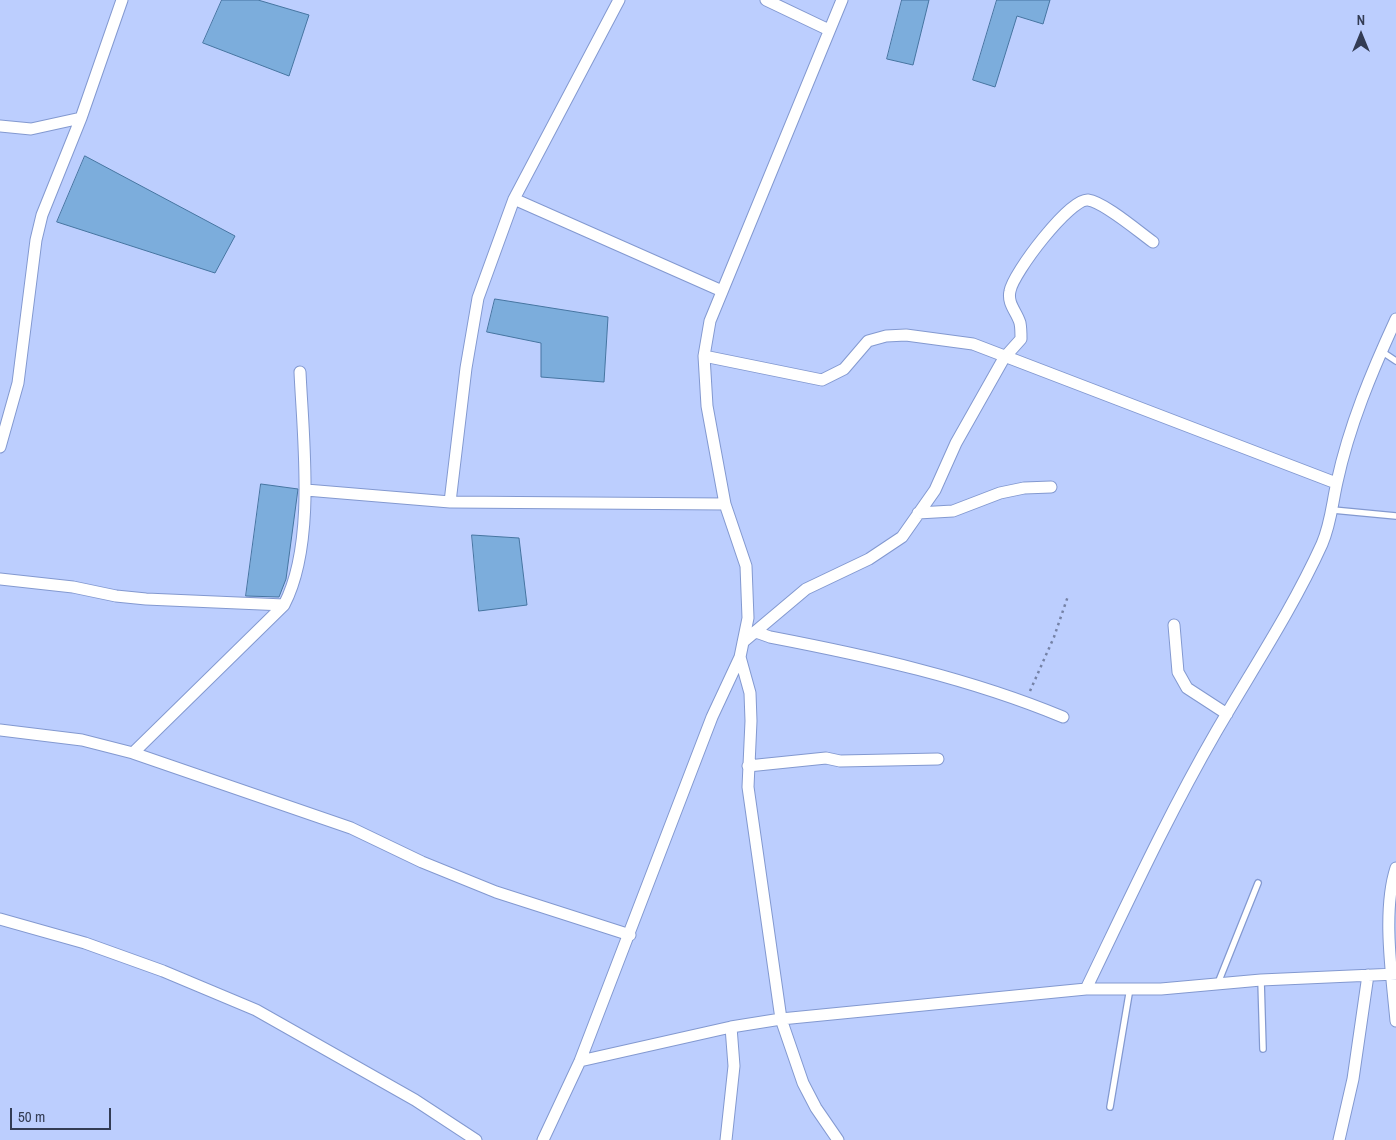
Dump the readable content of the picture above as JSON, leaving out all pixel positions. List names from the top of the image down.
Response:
{
  "scale_bar": "50 m",
  "north": "top"
}
